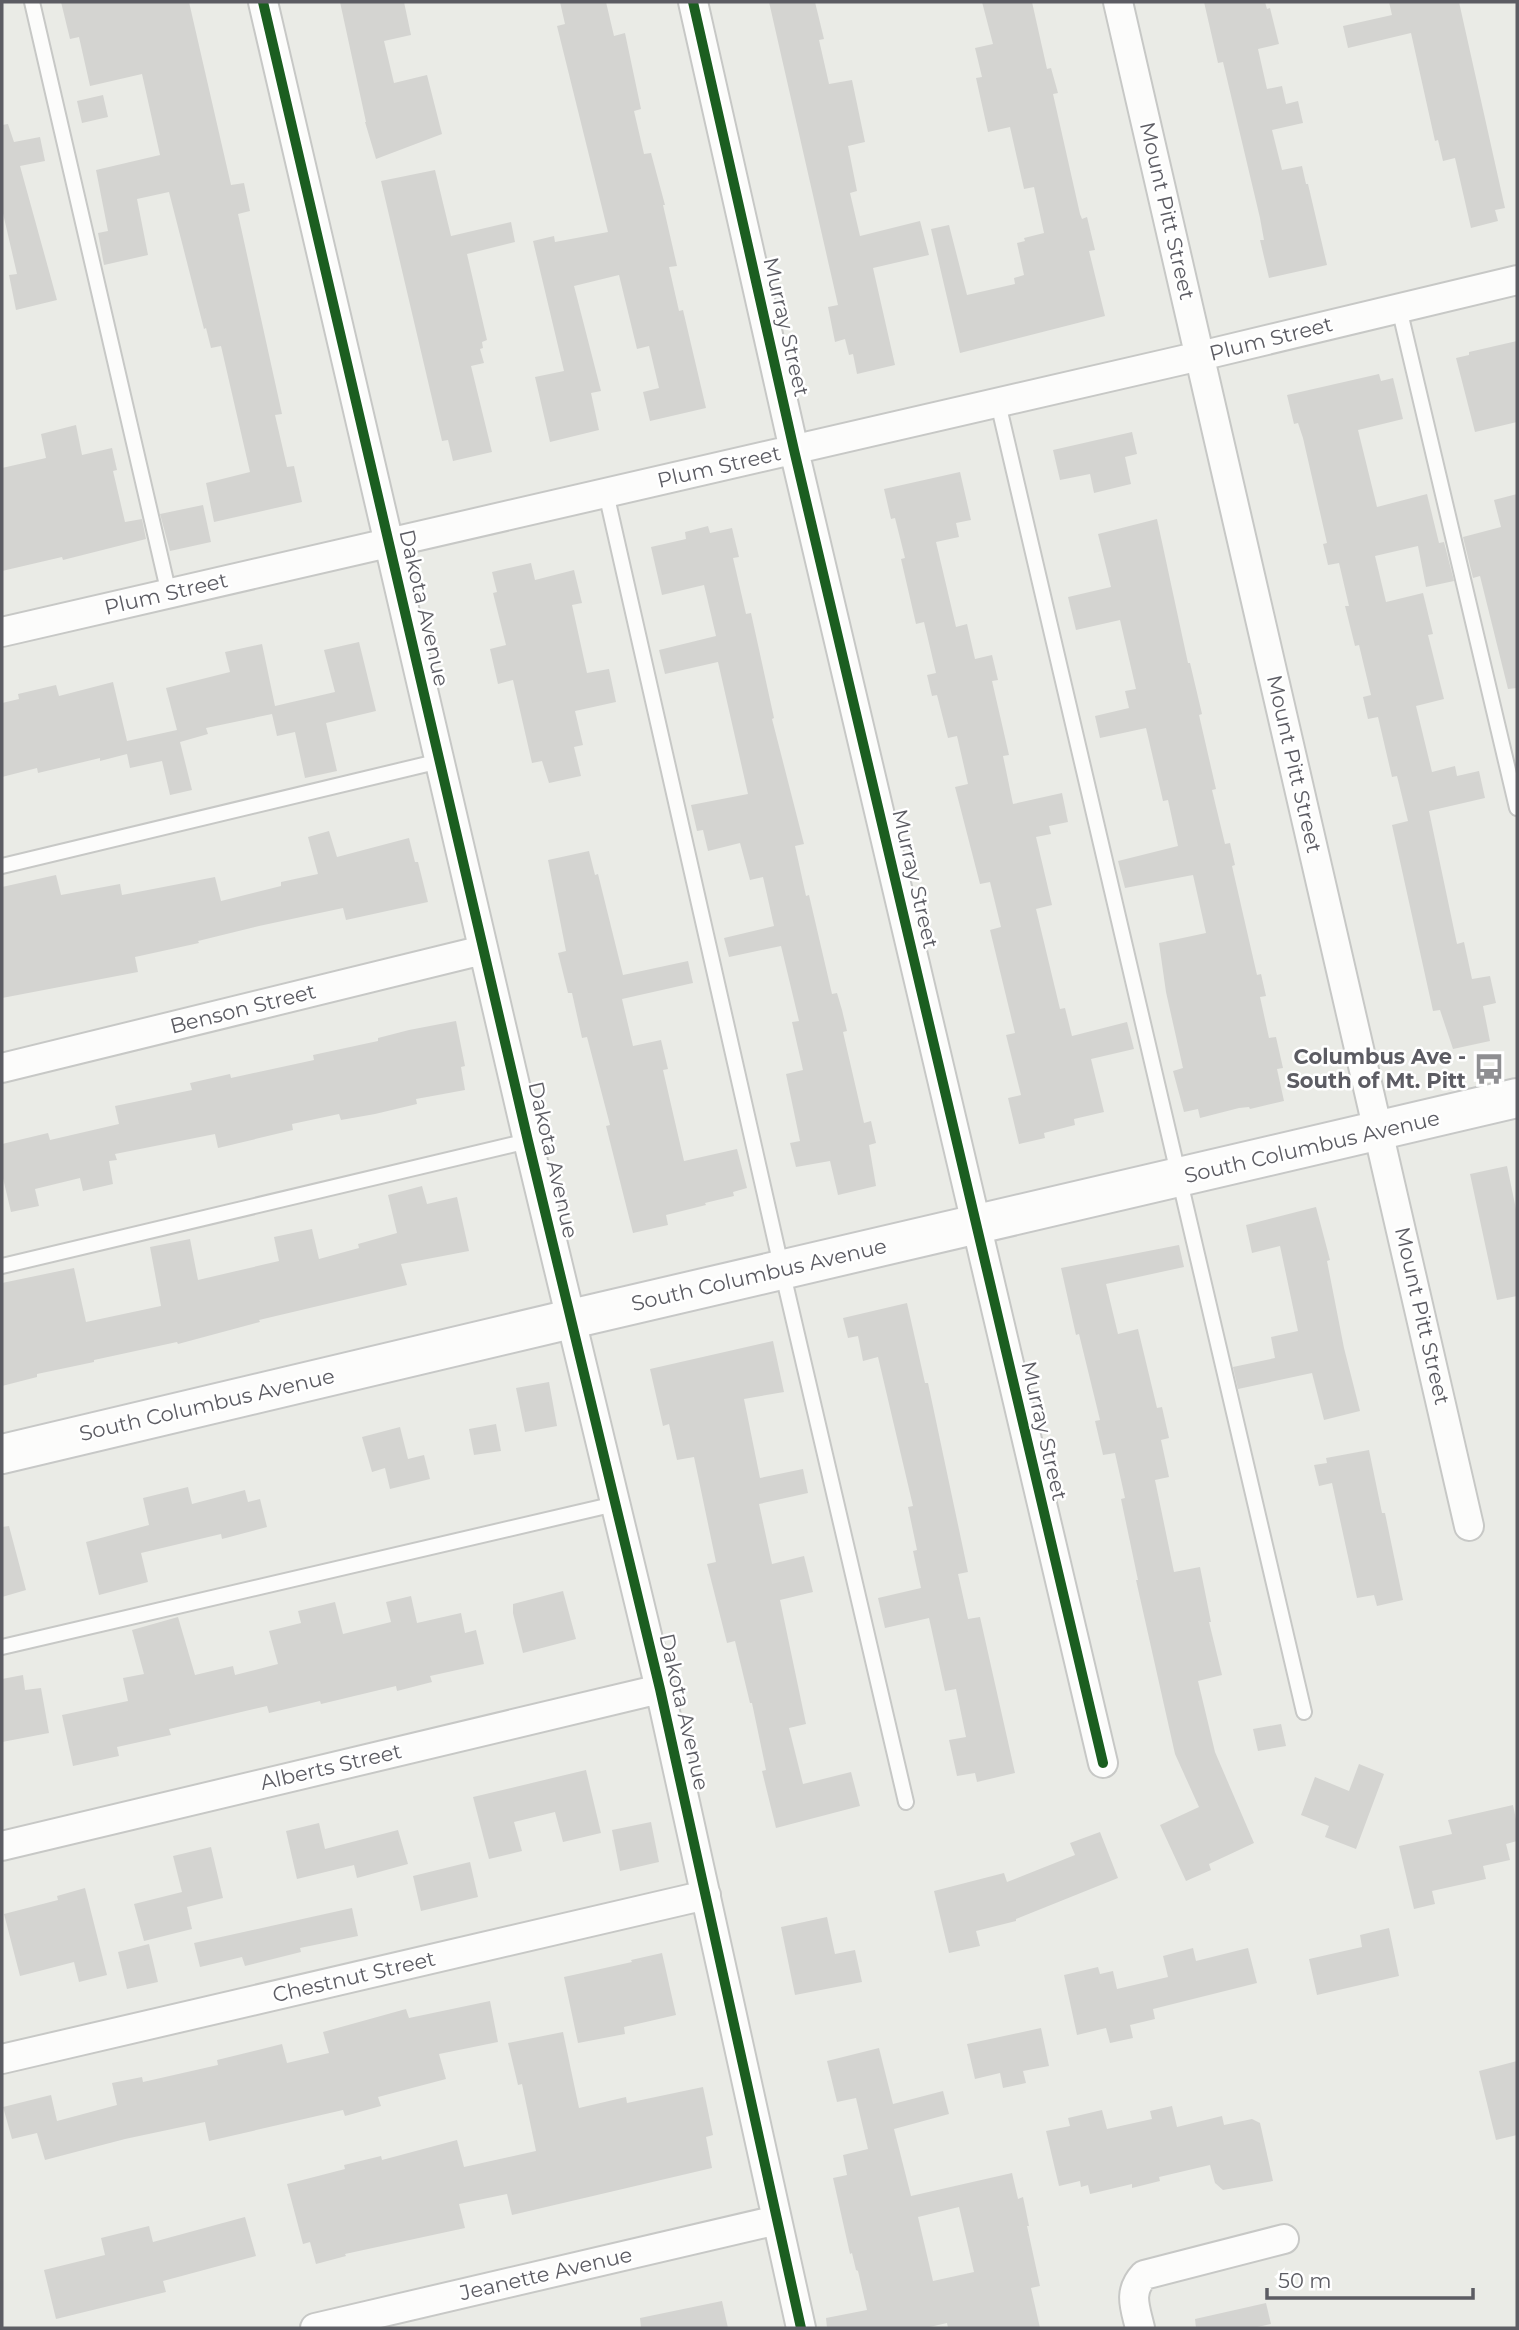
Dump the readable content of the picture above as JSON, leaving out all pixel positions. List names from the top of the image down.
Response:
{
  "streets": {
    "main road": ["South Columbus Avenue"],
    "street": [
      "Mount Pitt Street",
      "Murray Street",
      "Plum Street",
      "Dakota Avenue",
      "Benson Street",
      "Alberts Street",
      "Chestnut Street",
      "Jeanette Avenue"
    ]
  },
  "crossings": [
    ["Mount Pitt Street", "Plum Street"],
    ["Mount Pitt Street", "South Columbus Avenue"],
    ["Murray Street", "Plum Street"],
    ["Murray Street", "South Columbus Avenue"],
    ["Plum Street", "Dakota Avenue"],
    ["Dakota Avenue", "Benson Street"],
    ["Dakota Avenue", "South Columbus Avenue"],
    ["Dakota Avenue", "Alberts Street"],
    ["Dakota Avenue", "Chestnut Street"],
    ["Dakota Avenue", "Jeanette Avenue"]
  ],
  "places": {
    "bus stop": ["Columbus Ave - South of Mt. Pitt"]
  },
  "scale_bar": "50 m"
}
